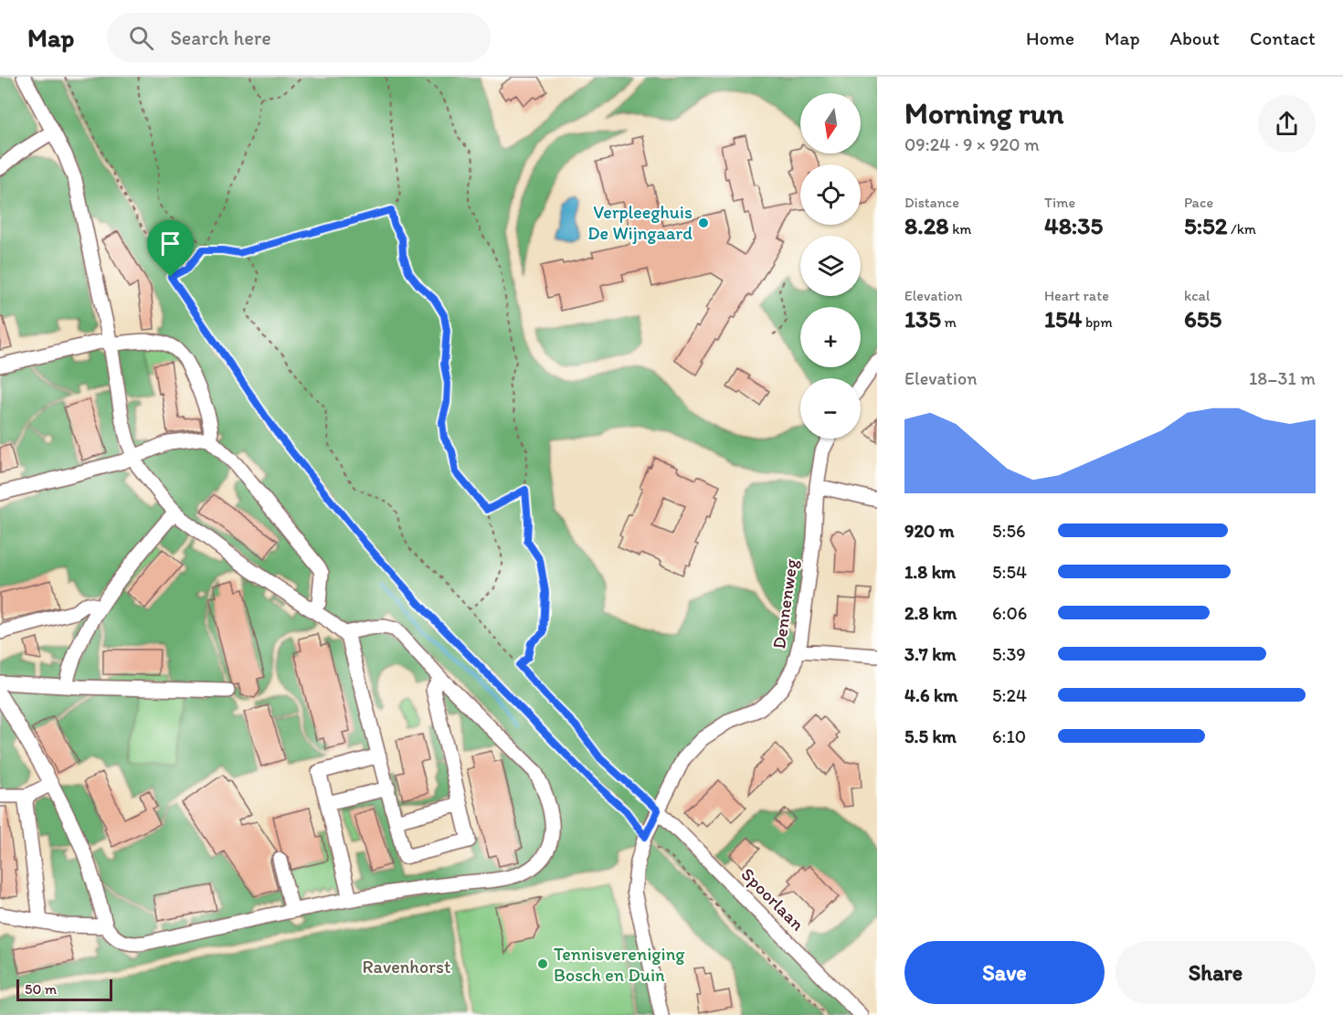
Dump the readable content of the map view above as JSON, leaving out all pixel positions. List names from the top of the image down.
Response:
{
  "streets": {
    "street": ["Dennenweg", "Spoorlaan"]
  },
  "crossings": [
    ["Dennenweg", "Spoorlaan"]
  ],
  "parks": ["Ravenhorst"],
  "places": ["Verpleeghuis De Wijngaard", "Tennisvereniging Bosch en Duin"],
  "scale_bar": "50 m",
  "north": "bottom",
  "page": {
    "header": "Map",
    "search": "Search here",
    "nav": [
      "Home",
      "Map",
      "About",
      "Contact"
    ],
    "heading": ["Morning run", "09:24 · 9 × 920 m"],
    "map_buttons": ["+", "−"],
    "stats": [
      ["Distance", "8.28 km"],
      ["Time", "48:35"],
      ["Pace", "5:52 /km"],
      ["Elevation", "135 m"],
      ["Heart rate", "154 bpm"],
      ["kcal", "655"]
    ],
    "chart": ["Elevation", "18–31 m"],
    "list": [
      {
        "name": "920 m",
        "note": "5:56"
      },
      {
        "name": "1.8 km",
        "note": "5:54"
      },
      {
        "name": "2.8 km",
        "note": "6:06"
      },
      {
        "name": "3.7 km",
        "note": "5:39"
      },
      {
        "name": "4.6 km",
        "note": "5:24"
      },
      {
        "name": "5.5 km",
        "note": "6:10"
      }
    ],
    "buttons": ["Save", "Share"],
    "scale": "50 m"
  }
}
